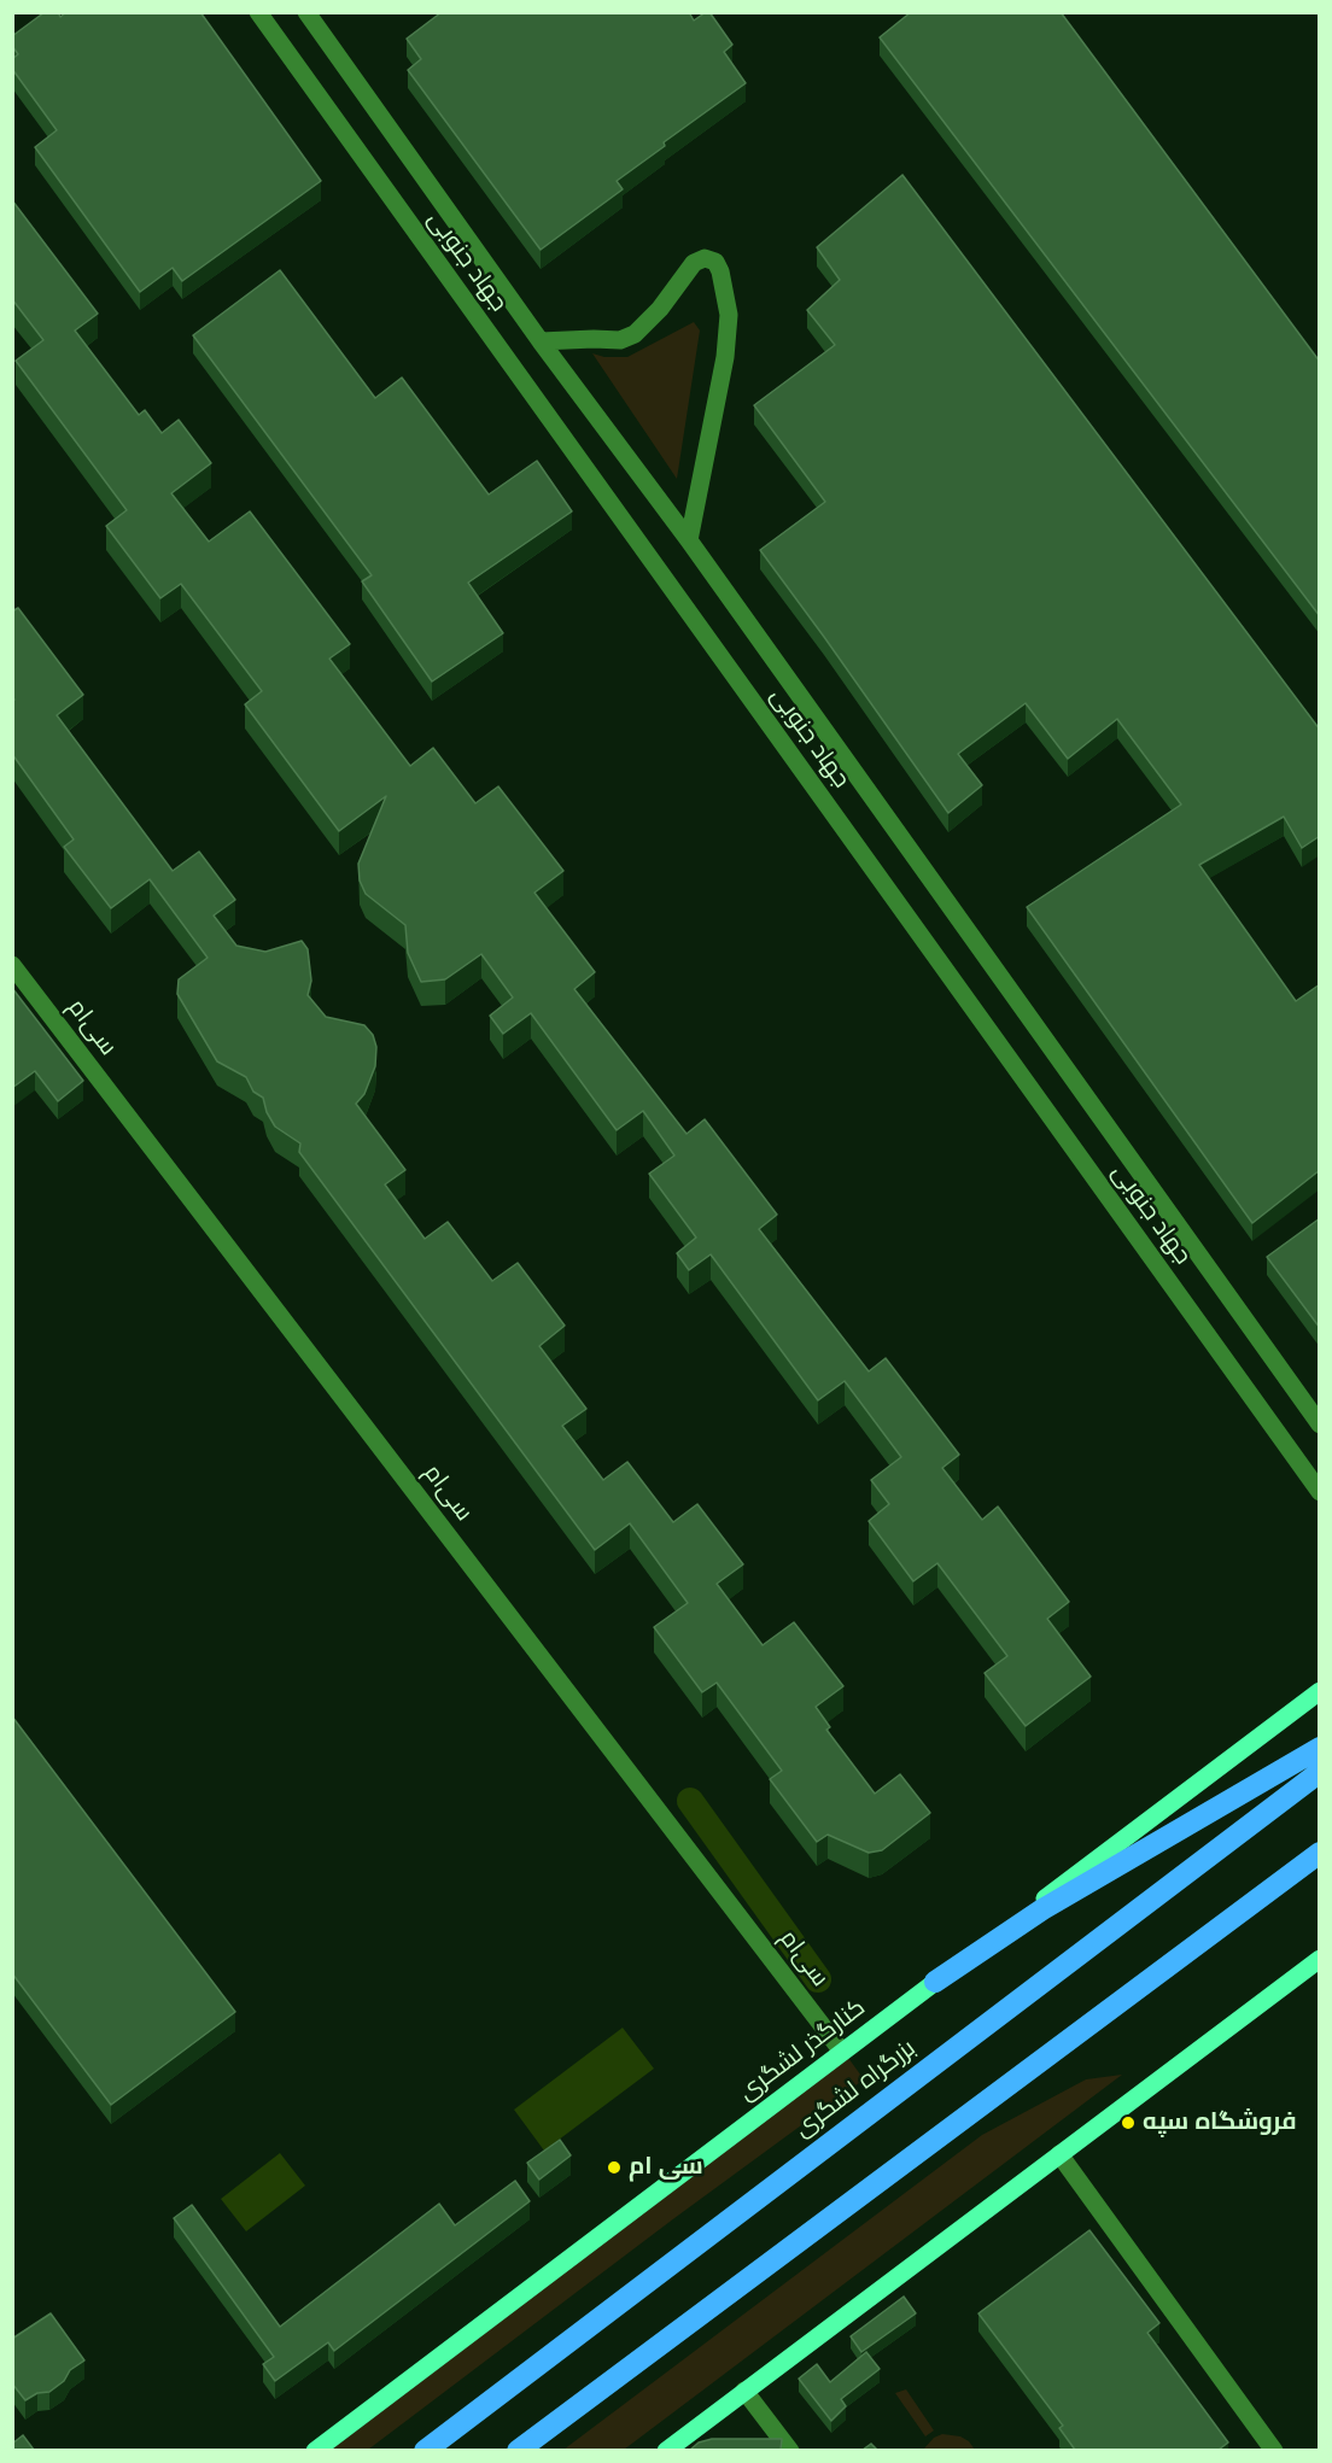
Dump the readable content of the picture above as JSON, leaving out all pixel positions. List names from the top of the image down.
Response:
{
  "streets": {
    "highway": ["بزرگراه لشگری"],
    "main road": ["کنارگذر لشگری"],
    "street": ["جهاد جنوبی", "سی‌ام"]
  },
  "crossings": [
    ["سی‌ام", "کنارگذر لشگری"]
  ],
  "places": ["فروشگاه سپه", "سی ام"]
}
